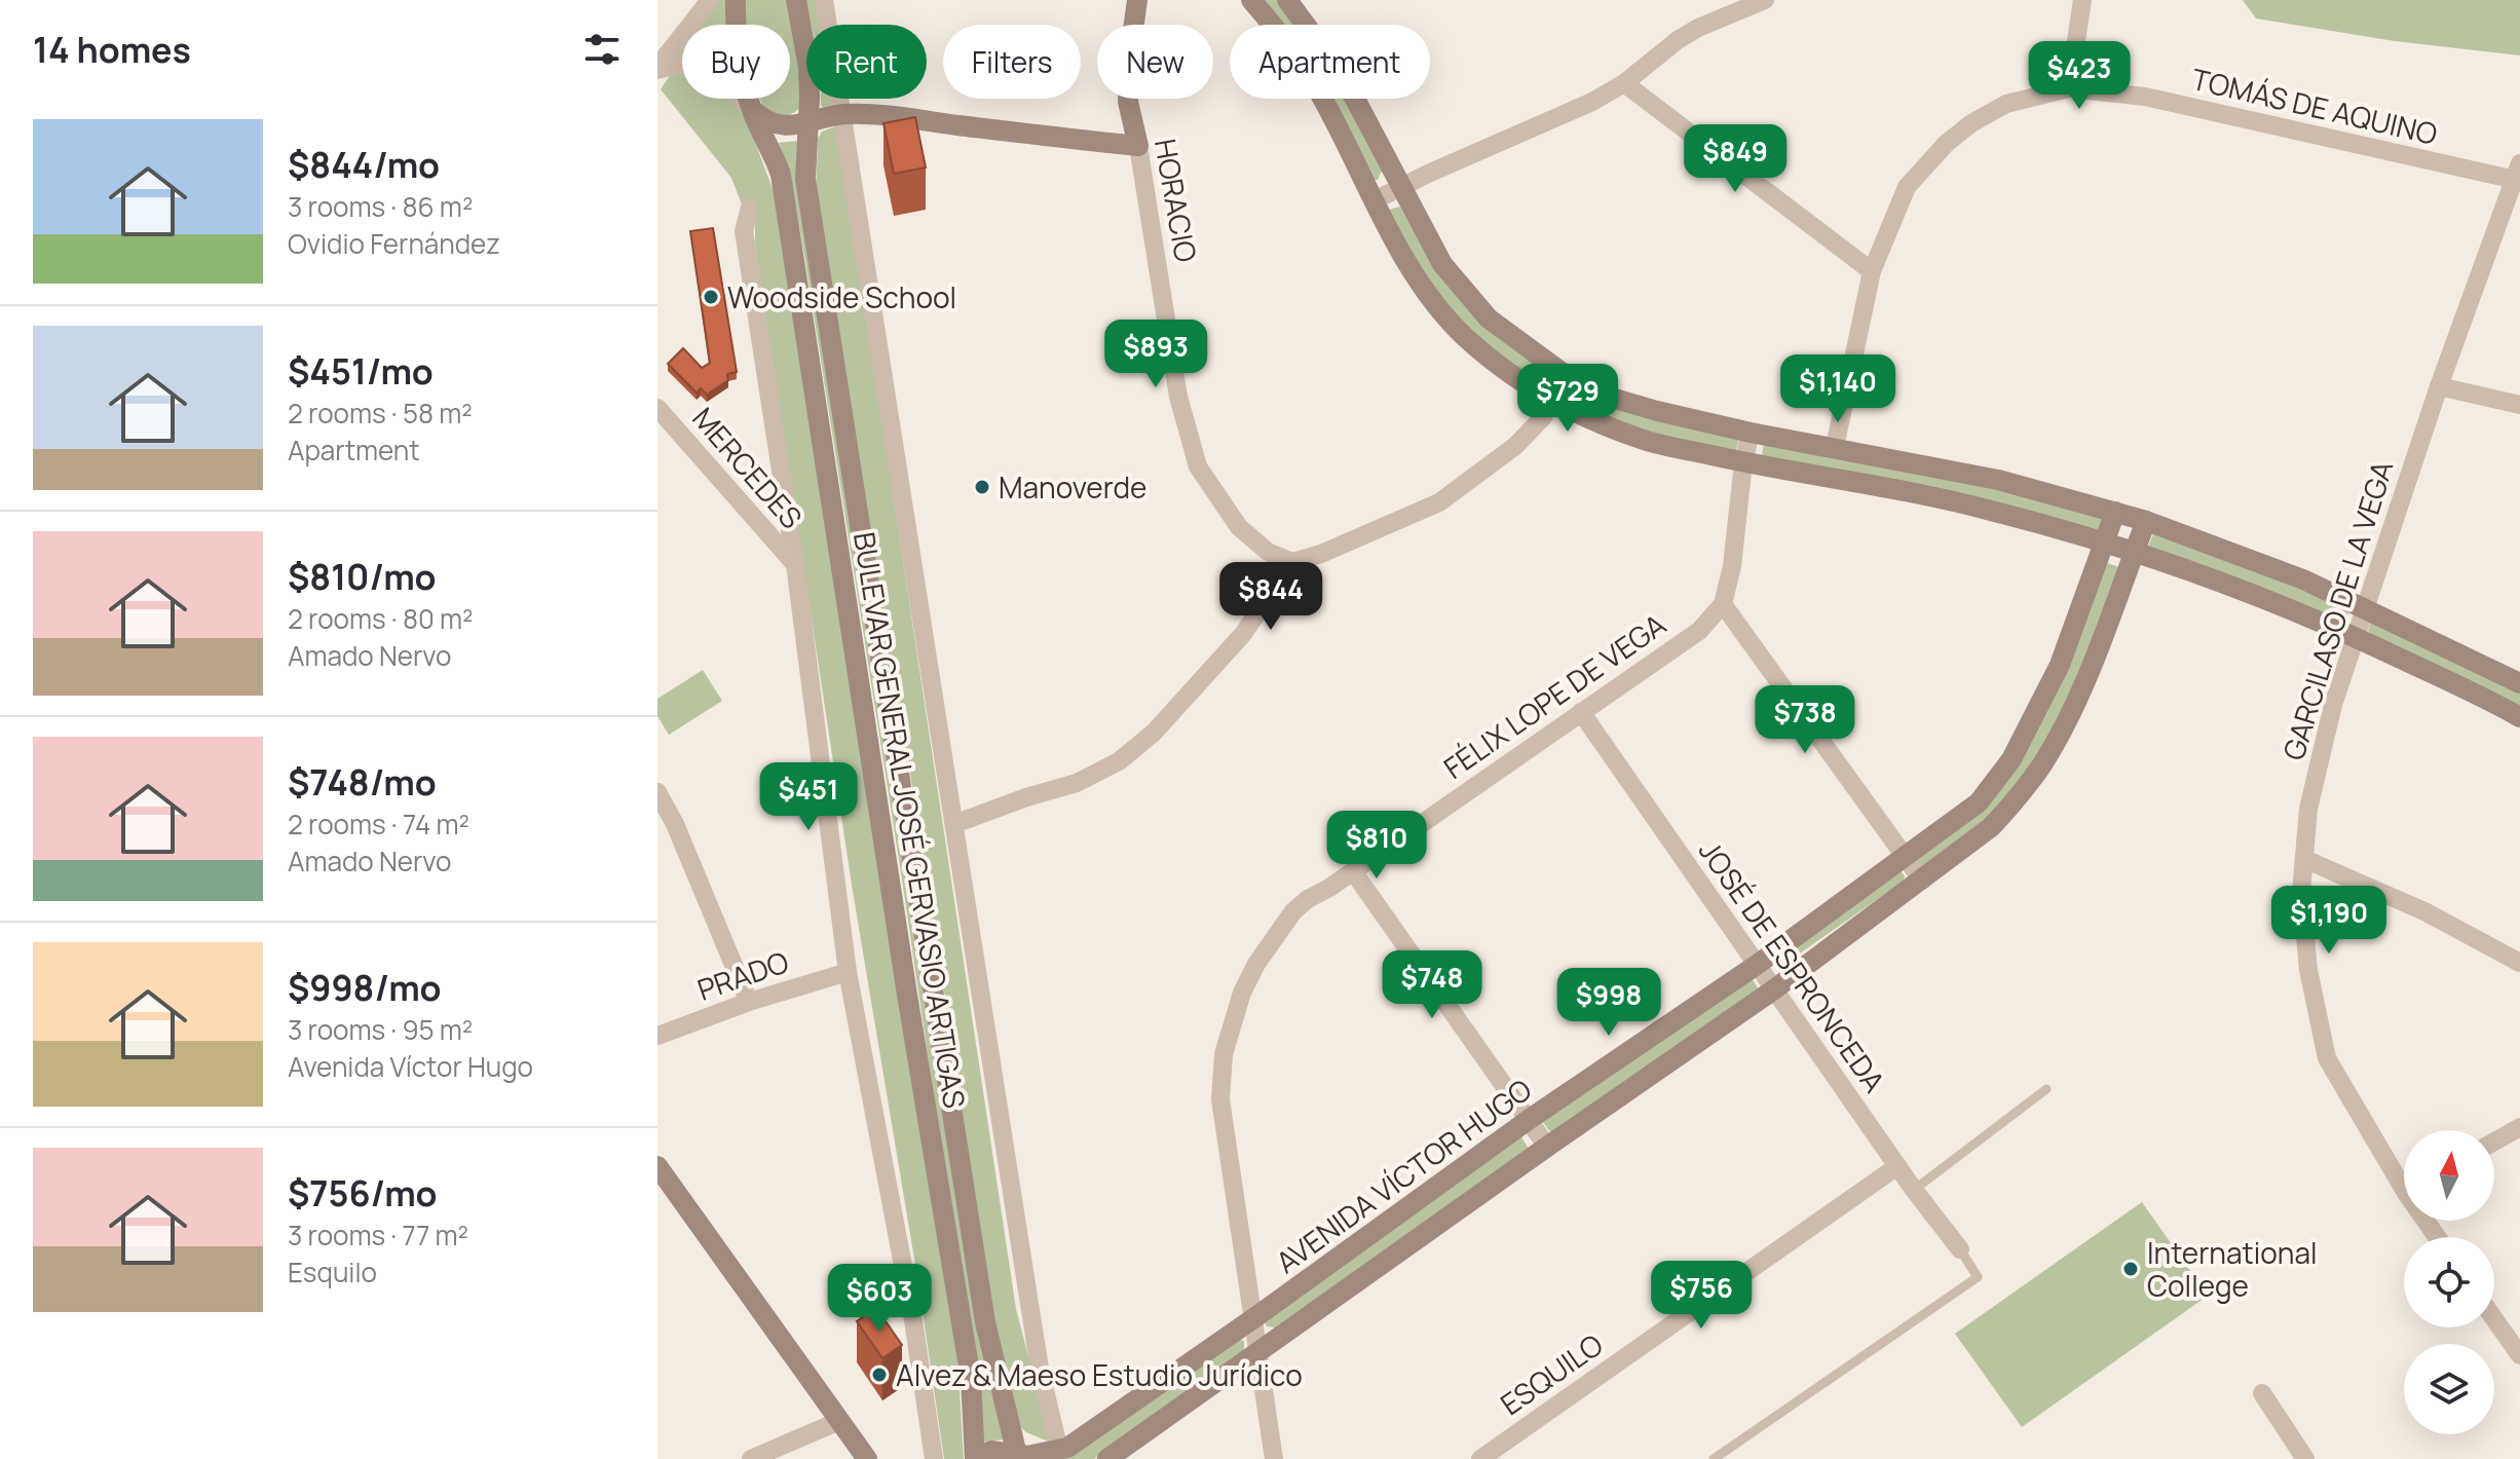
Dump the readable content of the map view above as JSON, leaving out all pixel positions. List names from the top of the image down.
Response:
{
  "streets": {
    "street": [
      "TOMÁS DE AQUINO",
      "HORACIO",
      "MERCEDES",
      "GARCILASO DE LA VEGA",
      "FÉLIX LOPE DE VEGA",
      "BULEVAR GENERAL JOSÉ GERVASIO ARTIGAS",
      "JOSÉ DE ESPRONCEDA",
      "PRADO",
      "AVENIDA VÍCTOR HUGO",
      "ESQUILO"
    ]
  },
  "crossings": [
    ["TOMÁS DE AQUINO", "GARCILASO DE LA VEGA"],
    ["FÉLIX LOPE DE VEGA", "JOSÉ DE ESPRONCEDA"],
    ["FÉLIX LOPE DE VEGA", "AVENIDA VÍCTOR HUGO"],
    ["BULEVAR GENERAL JOSÉ GERVASIO ARTIGAS", "AVENIDA VÍCTOR HUGO"],
    ["JOSÉ DE ESPRONCEDA", "AVENIDA VÍCTOR HUGO"],
    ["JOSÉ DE ESPRONCEDA", "ESQUILO"]
  ],
  "places": [
    "Woodside School",
    "Manoverde",
    "International College",
    "Alvez & Maeso Estudio Jurídico"
  ],
  "north": "top",
  "page": {
    "heading": "14 homes",
    "chip": [
      "Buy",
      "Rent",
      "Filters",
      "New",
      "Apartment"
    ],
    "price": [
      "$423",
      "$849",
      "$893",
      "$1,140",
      "$729",
      "$844",
      "$738",
      "$451",
      "$810",
      "$1,190",
      "$748",
      "$998",
      "$756",
      "$603"
    ],
    "list": [
      {
        "name": "$844/mo",
        "note": "3 rooms · 86 m² · Ovidio Fernández"
      },
      {
        "name": "$451/mo",
        "note": "2 rooms · 58 m² · Apartment"
      },
      {
        "name": "$810/mo",
        "note": "2 rooms · 80 m² · Amado Nervo"
      },
      {
        "name": "$748/mo",
        "note": "2 rooms · 74 m² · Amado Nervo"
      },
      {
        "name": "$998/mo",
        "note": "3 rooms · 95 m² · Avenida Víctor Hugo"
      },
      {
        "name": "$756/mo",
        "note": "3 rooms · 77 m² · Esquilo"
      }
    ]
  }
}
